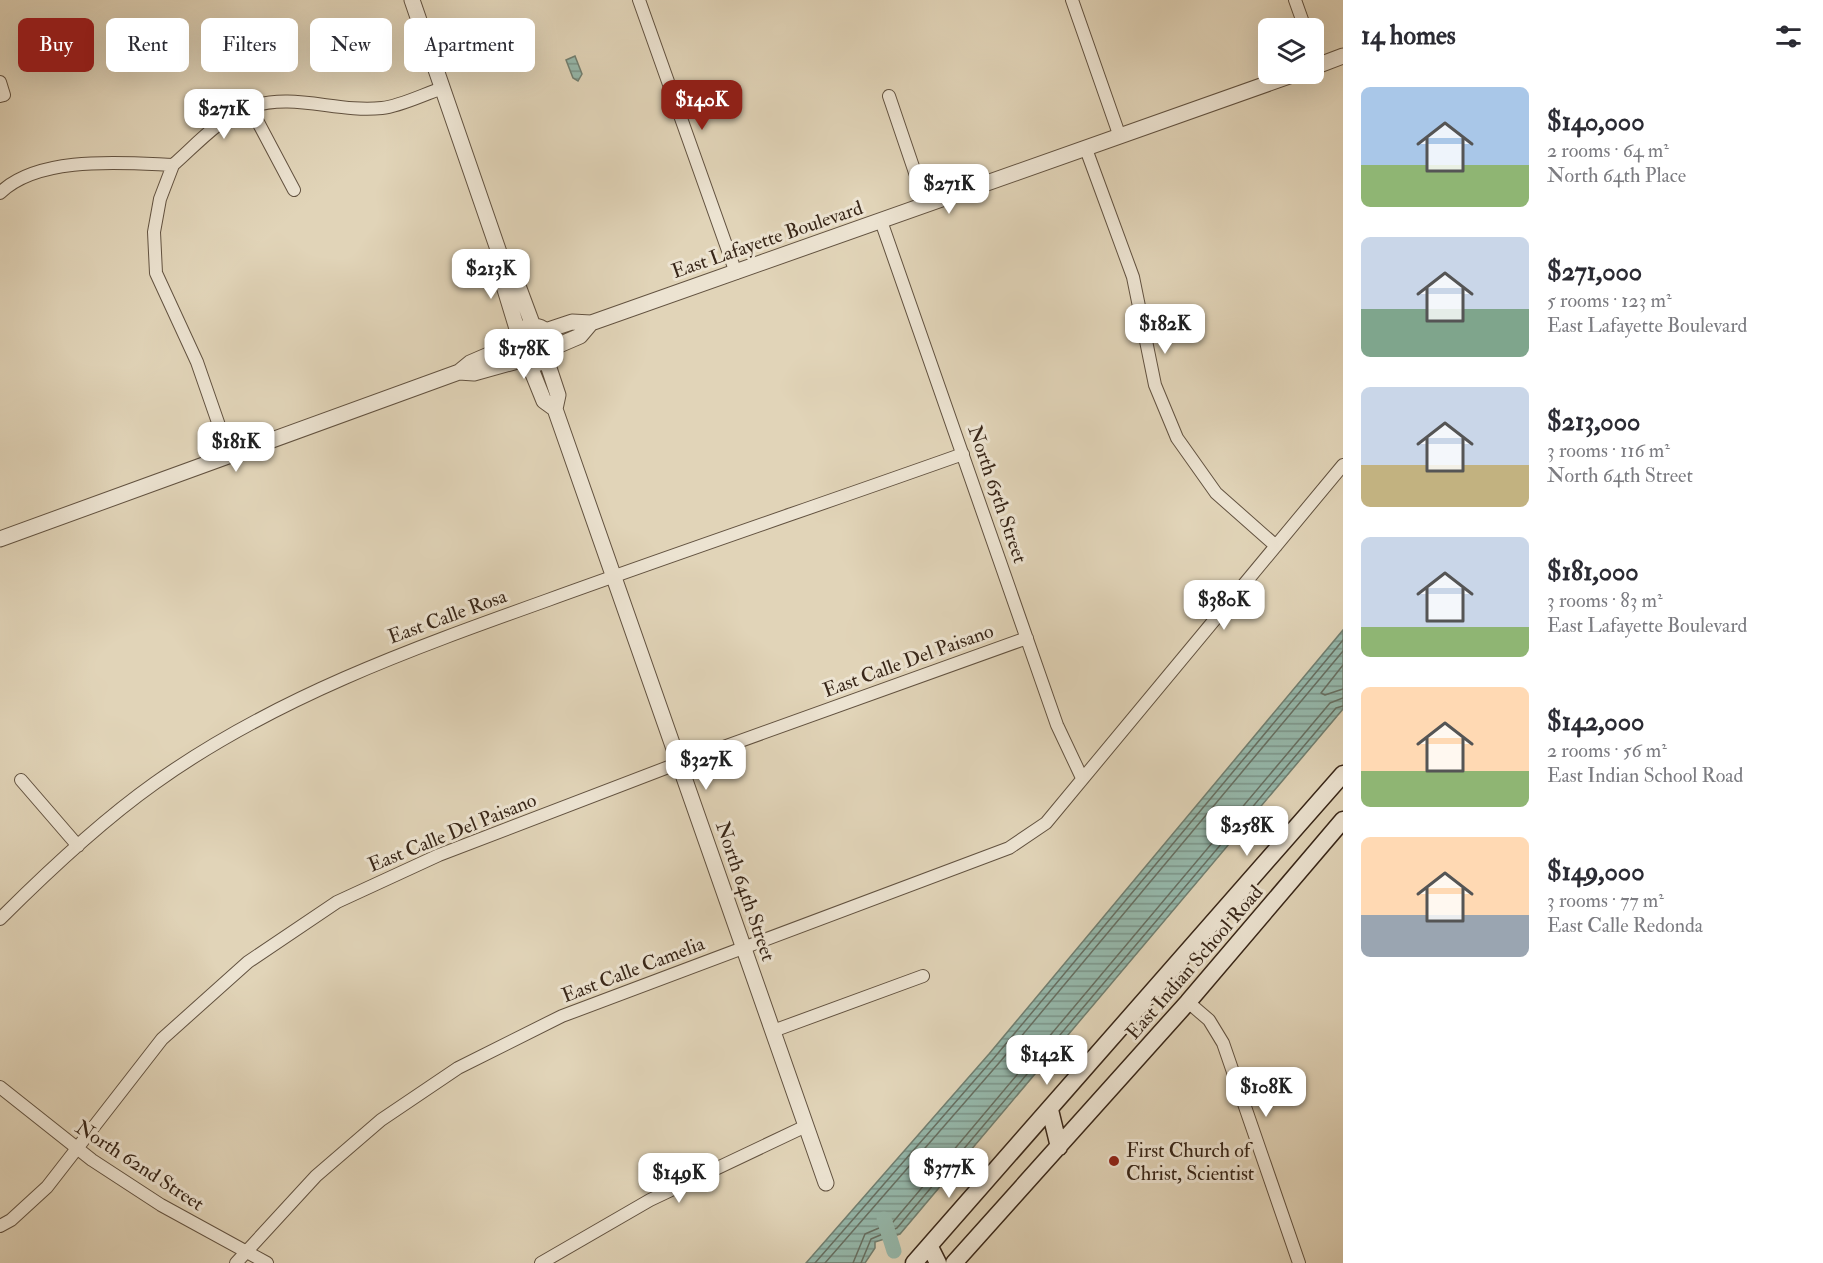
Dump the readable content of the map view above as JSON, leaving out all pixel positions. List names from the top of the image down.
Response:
{
  "streets": {
    "main road": ["East Indian School Road"],
    "street": [
      "East Lafayette Boulevard",
      "North 65th Street",
      "East Calle Rosa",
      "East Calle Del Paisano",
      "North 64th Street",
      "East Calle Camelia",
      "North 62nd Street"
    ]
  },
  "crossings": [
    ["East Lafayette Boulevard", "North 65th Street"],
    ["East Lafayette Boulevard", "North 64th Street"],
    ["North 65th Street", "East Calle Rosa"],
    ["North 65th Street", "East Calle Del Paisano"],
    ["North 65th Street", "East Calle Camelia"],
    ["East Calle Rosa", "North 64th Street"],
    ["East Calle Del Paisano", "North 64th Street"],
    ["East Calle Del Paisano", "North 62nd Street"],
    ["North 64th Street", "East Calle Camelia"],
    ["East Calle Camelia", "North 62nd Street"]
  ],
  "places": ["First Church of Christ, Scientist"],
  "page": {
    "heading": "14 homes",
    "chip": [
      "Buy",
      "Rent",
      "Filters",
      "New",
      "Apartment"
    ],
    "list": [
      {
        "name": "$140,000",
        "note": "2 rooms · 64 m² · North 64th Place"
      },
      {
        "name": "$271,000",
        "note": "5 rooms · 123 m² · East Lafayette Boulevard"
      },
      {
        "name": "$213,000",
        "note": "3 rooms · 116 m² · North 64th Street"
      },
      {
        "name": "$181,000",
        "note": "3 rooms · 83 m² · East Lafayette Boulevard"
      },
      {
        "name": "$142,000",
        "note": "2 rooms · 56 m² · East Indian School Road"
      },
      {
        "name": "$149,000",
        "note": "3 rooms · 77 m² · East Calle Redonda"
      }
    ],
    "price": [
      "$140K",
      "$271K",
      "$271K",
      "$213K",
      "$182K",
      "$178K",
      "$181K",
      "$380K",
      "$327K",
      "$258K",
      "$142K",
      "$108K",
      "$377K",
      "$149K"
    ]
  }
}
